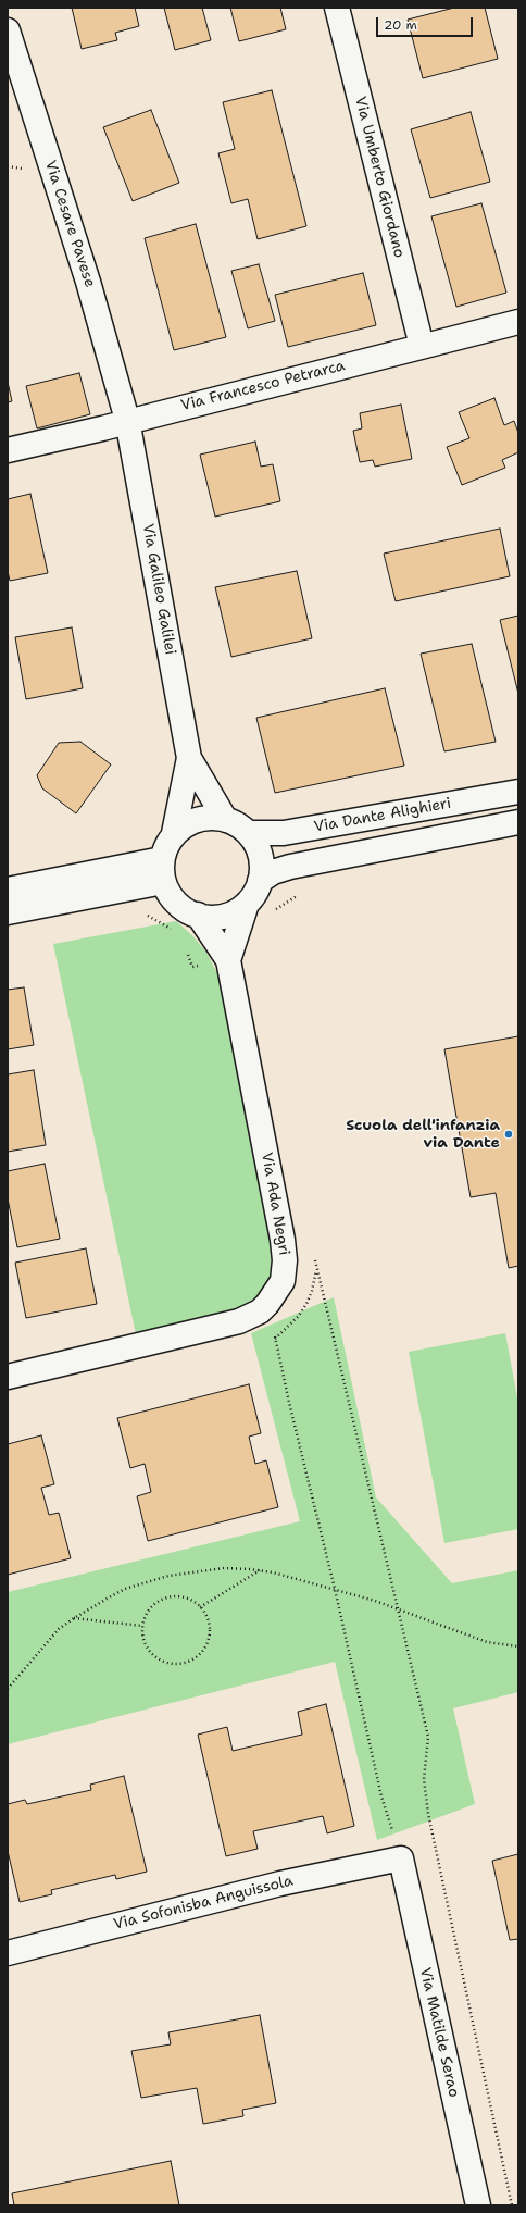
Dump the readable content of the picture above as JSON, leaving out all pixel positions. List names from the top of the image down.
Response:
{
  "streets": {
    "street": [
      "Via Umberto Giordano",
      "Via Cesare Pavese",
      "Via Francesco Petrarca",
      "Via Galileo Galilei",
      "Via Dante Alighieri",
      "Via Ada Negri",
      "Via Sofonisba Anguissola",
      "Via Matilde Serao"
    ]
  },
  "crossings": [
    ["Via Umberto Giordano", "Via Francesco Petrarca"],
    ["Via Cesare Pavese", "Via Francesco Petrarca"],
    ["Via Cesare Pavese", "Via Galileo Galilei"],
    ["Via Francesco Petrarca", "Via Galileo Galilei"],
    ["Via Dante Alighieri", "Via Ada Negri"],
    ["Via Sofonisba Anguissola", "Via Matilde Serao"]
  ],
  "places": ["Scuola dell'infanzia via Dante"],
  "scale_bar": "20 m"
}
